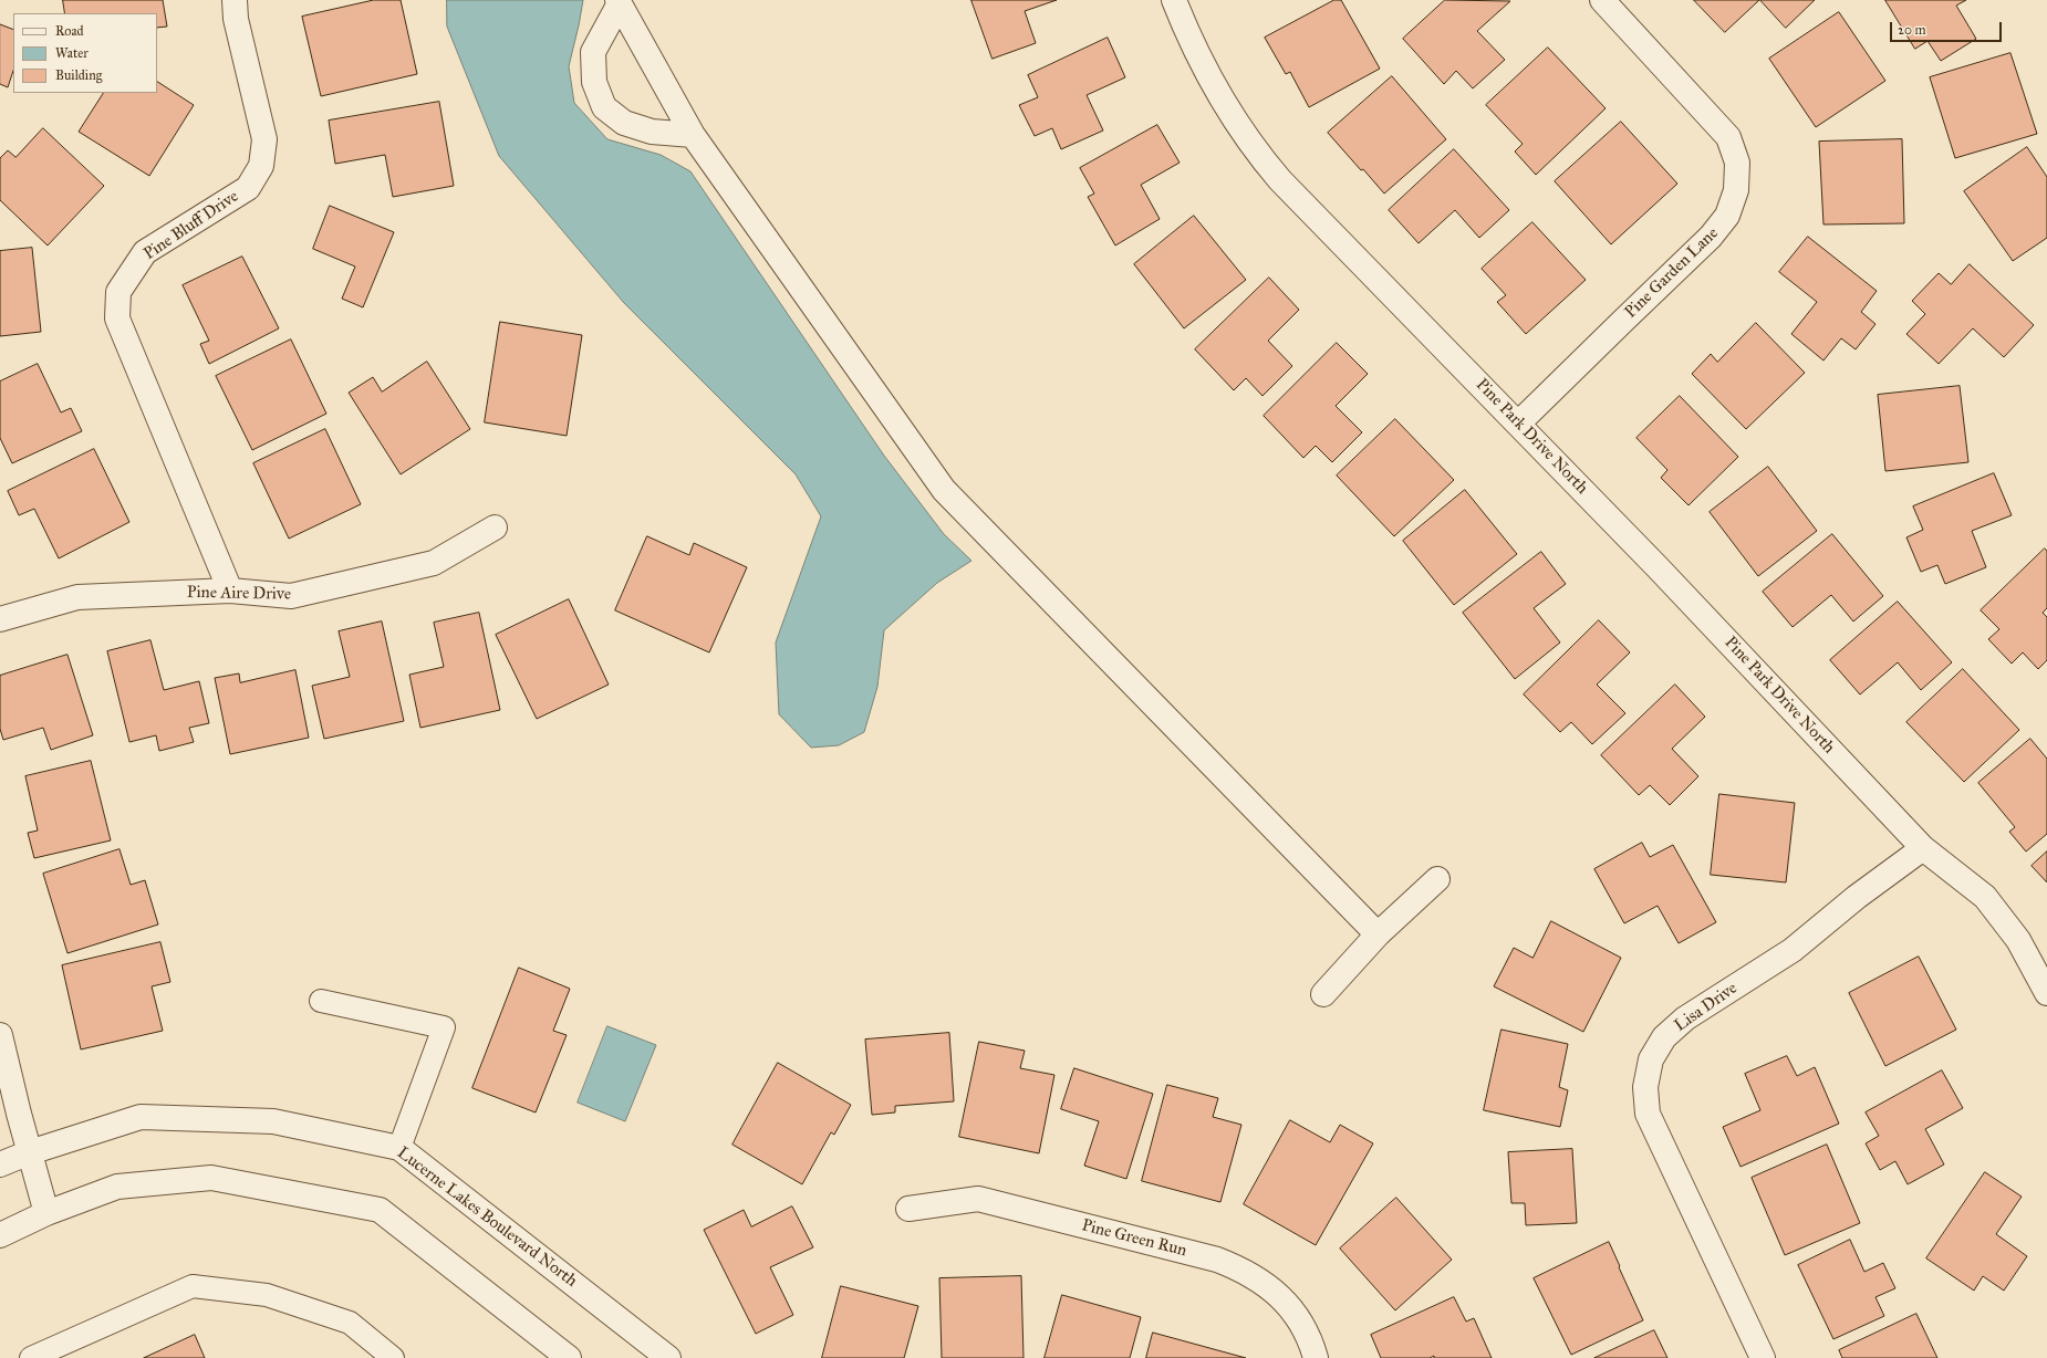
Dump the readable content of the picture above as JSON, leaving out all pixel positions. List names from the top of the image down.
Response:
{
  "streets": {
    "street": [
      "Pine Bluff Drive",
      "Pine Garden Lane",
      "Pine Park Drive North",
      "Pine Aire Drive",
      "Lisa Drive",
      "Lucerne Lakes Boulevard North",
      "Pine Green Run"
    ]
  },
  "crossings": [
    ["Pine Bluff Drive", "Pine Aire Drive"],
    ["Pine Garden Lane", "Pine Park Drive North"],
    ["Pine Park Drive North", "Lisa Drive"]
  ],
  "legend": ["Road", "Water", "Building"],
  "scale_bar": "20 m"
}
